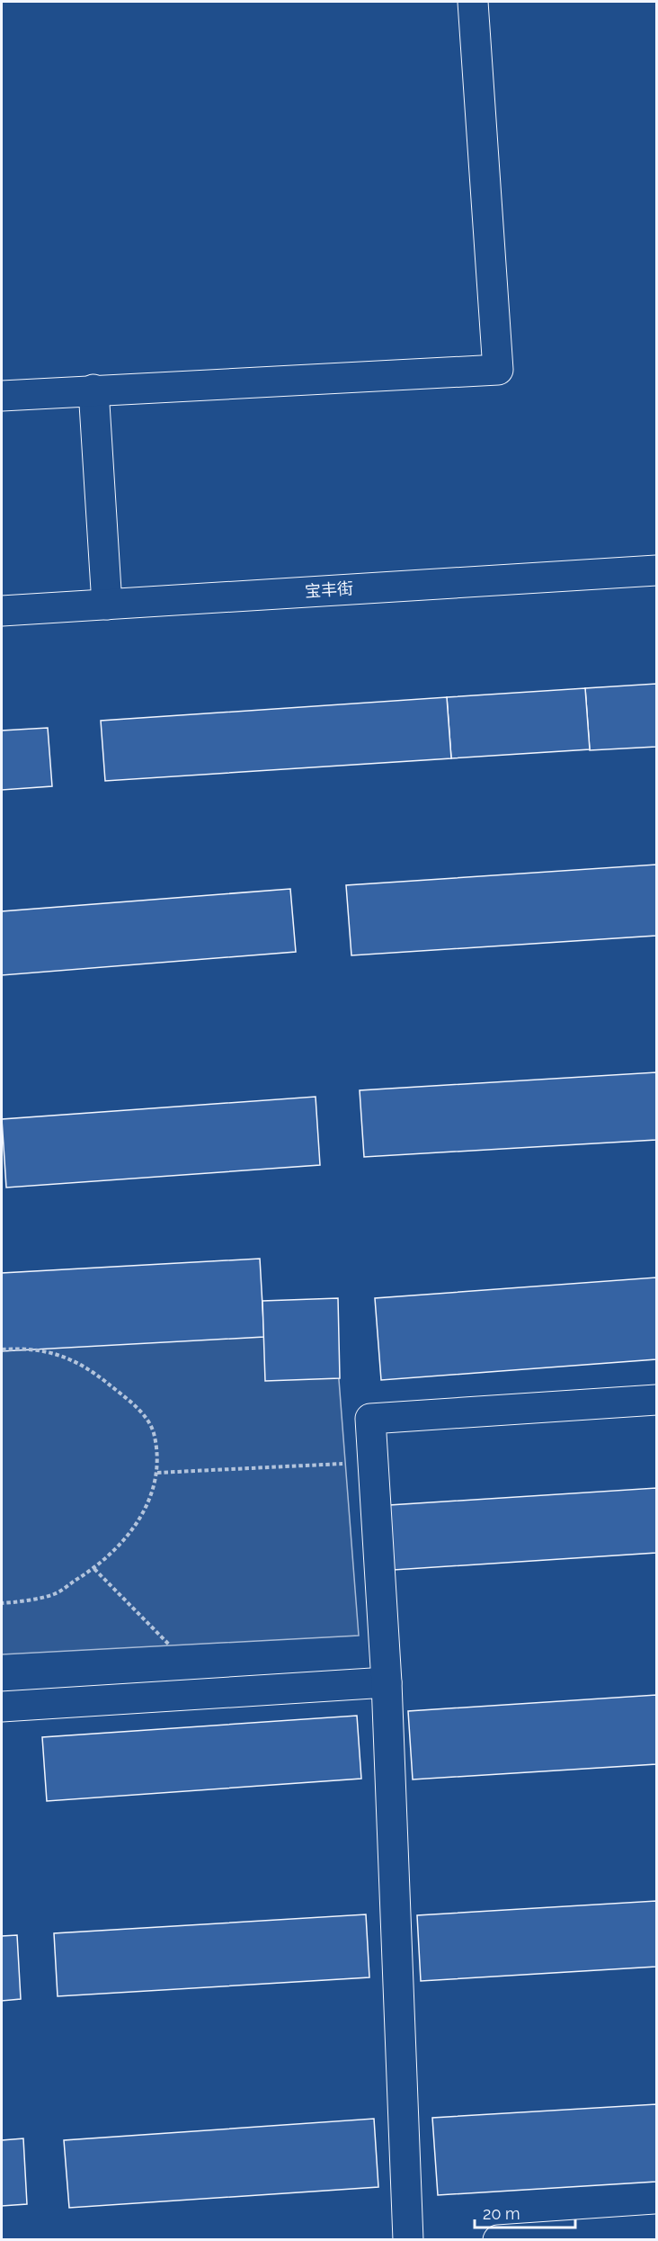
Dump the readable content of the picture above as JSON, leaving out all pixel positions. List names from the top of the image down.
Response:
{
  "streets": {
    "street": ["宝丰街"]
  },
  "scale_bar": "20 m"
}
